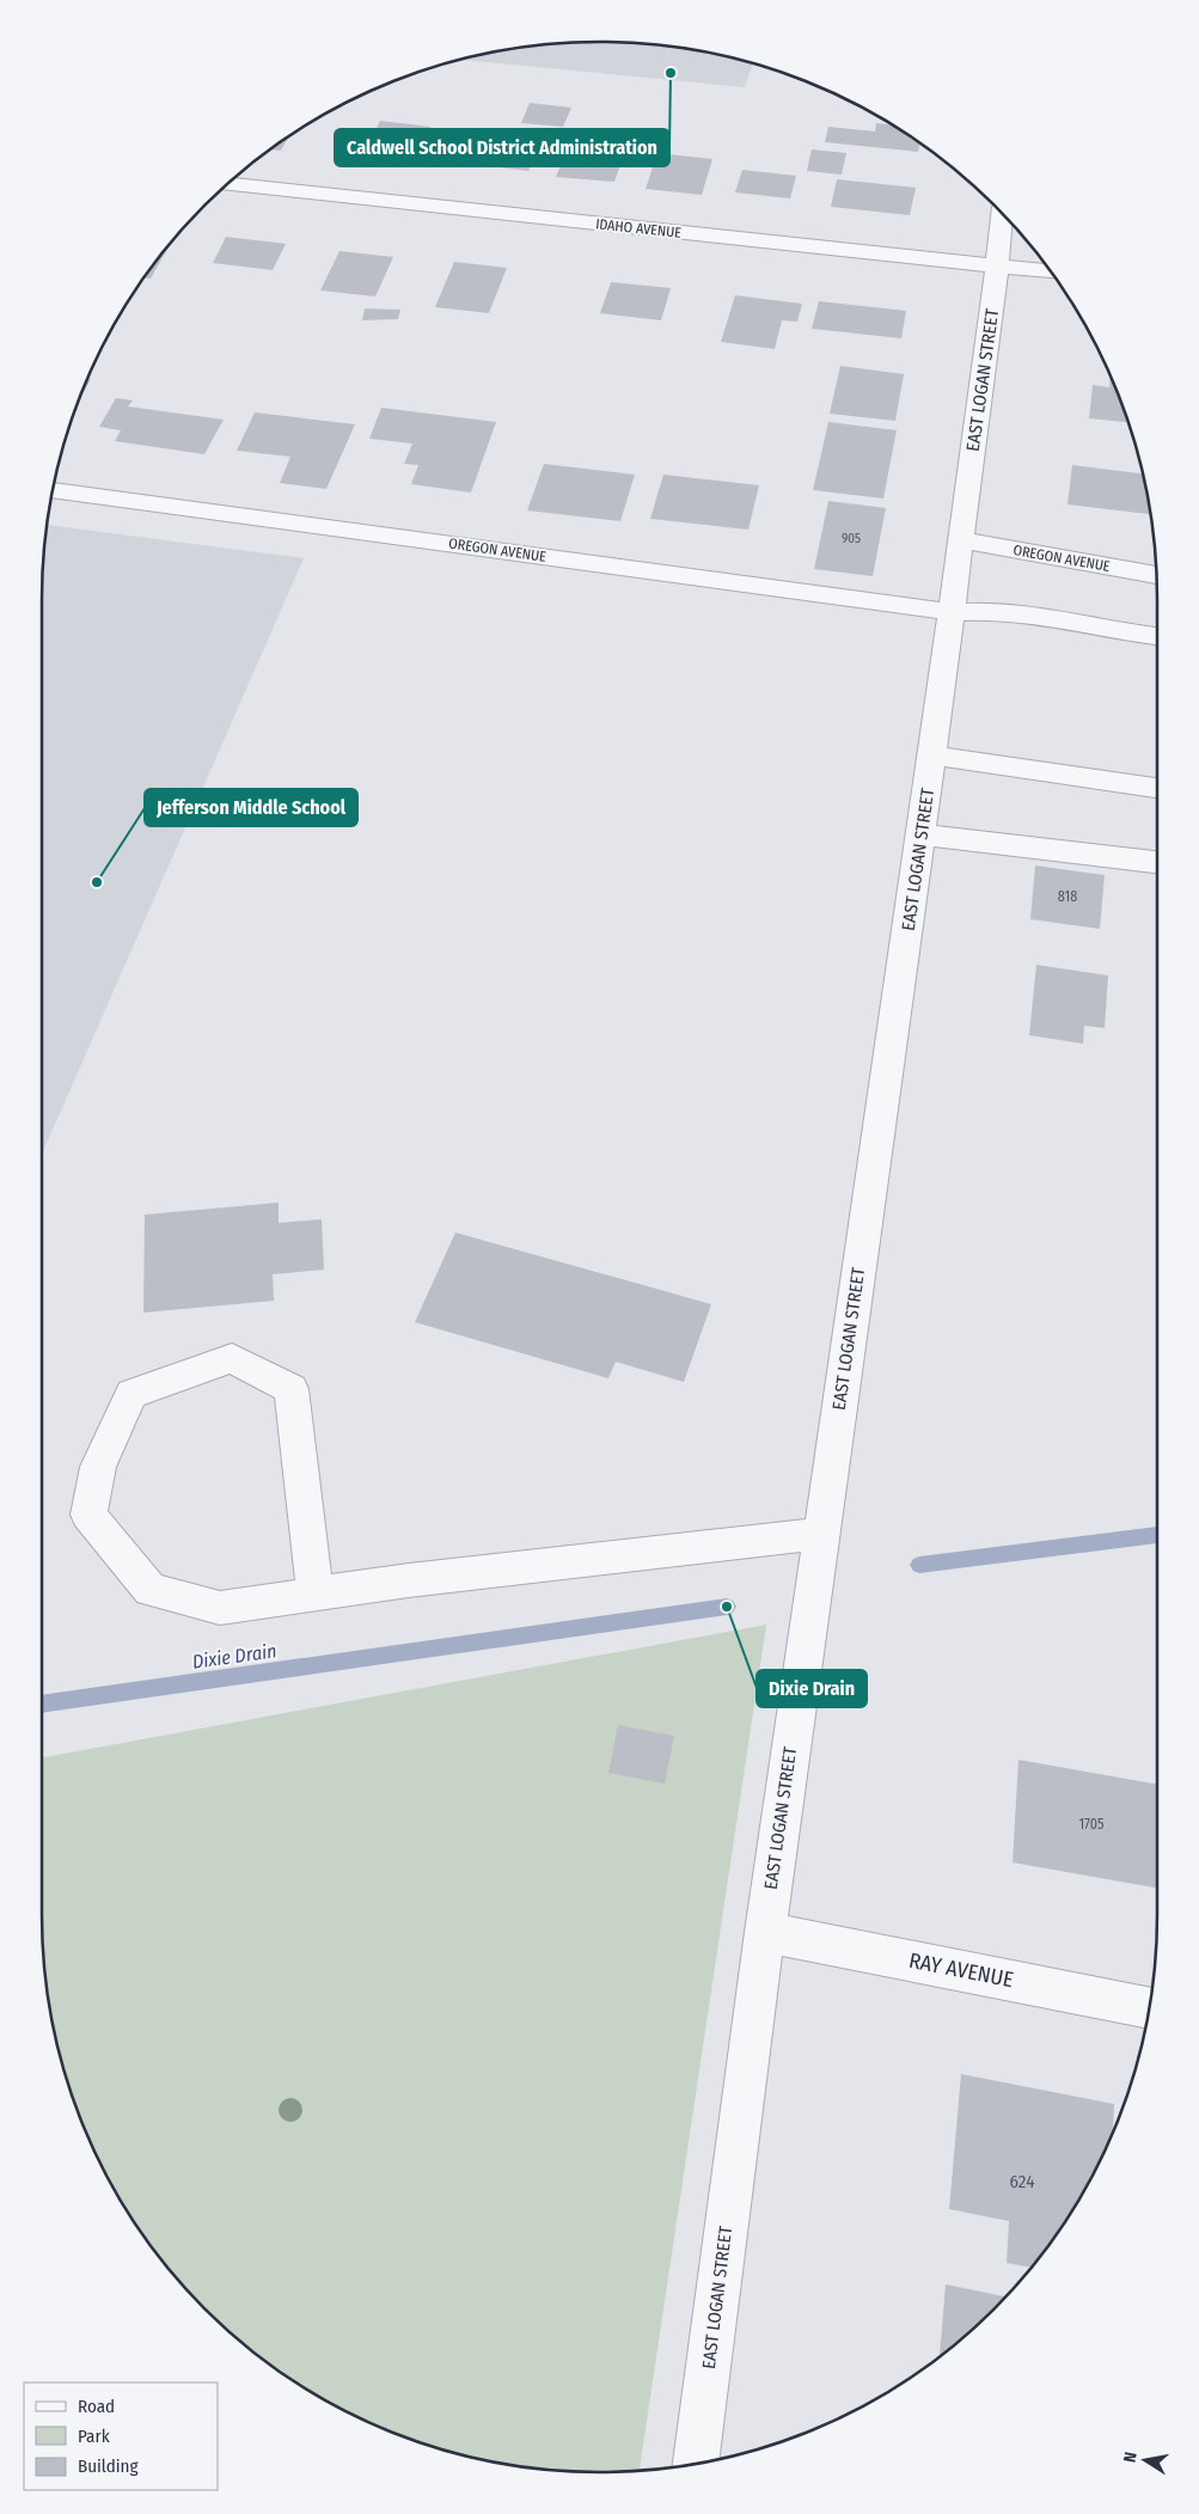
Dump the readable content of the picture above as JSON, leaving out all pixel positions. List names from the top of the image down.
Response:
{
  "streets": {
    "street": [
      "IDAHO AVENUE",
      "EAST LOGAN STREET",
      "OREGON AVENUE",
      "RAY AVENUE"
    ]
  },
  "crossings": [
    ["IDAHO AVENUE", "EAST LOGAN STREET"],
    ["EAST LOGAN STREET", "OREGON AVENUE"],
    ["EAST LOGAN STREET", "RAY AVENUE"]
  ],
  "water": ["Dixie Drain"],
  "places": ["Caldwell School District Administration", "Jefferson Middle School", "Dixie Drain"],
  "house_numbers": [
    "905",
    "818",
    "1705",
    "624"
  ],
  "legend": ["Road", "Park", "Building"],
  "north": "left"
}
